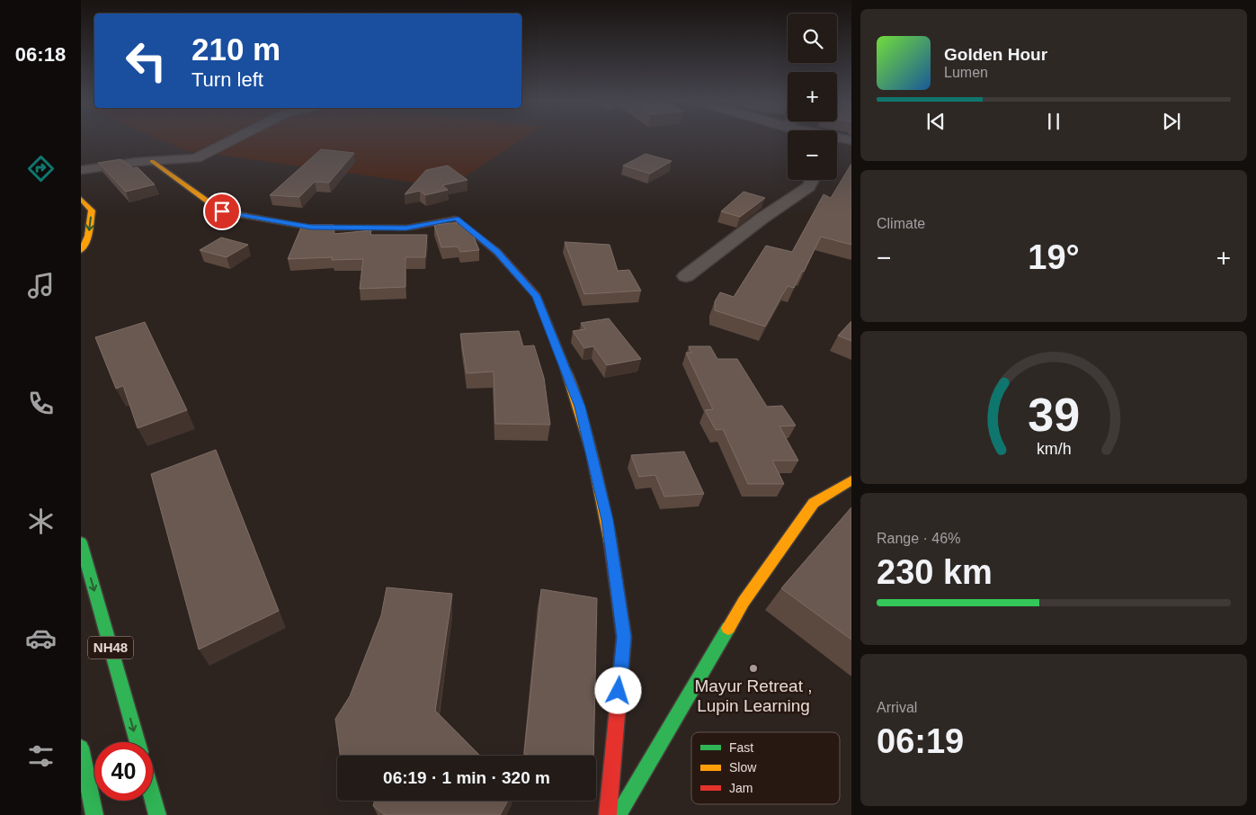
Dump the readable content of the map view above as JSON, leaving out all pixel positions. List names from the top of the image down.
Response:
{
  "streets": {
    "main road": ["NH48"]
  },
  "places": ["Mayur Retreat , Lupin Learning"],
  "legend": ["Fast", "Slow", "Jam"],
  "page": {
    "tabs": "06:18",
    "map_buttons": ["+", "−"],
    "turn": ["210 m", "Turn left"],
    "song": ["Golden Hour", "Lumen"],
    "tile": [
      "Climate",
      ["Range · 46%", "230 km"],
      ["Arrival", "06:19"]
    ],
    "heat": ["−", "19°", "+"],
    "limit": "40",
    "trip": "06:19 · 1 min · 320 m",
    "gauge": ["39", "km/h"]
  }
}
